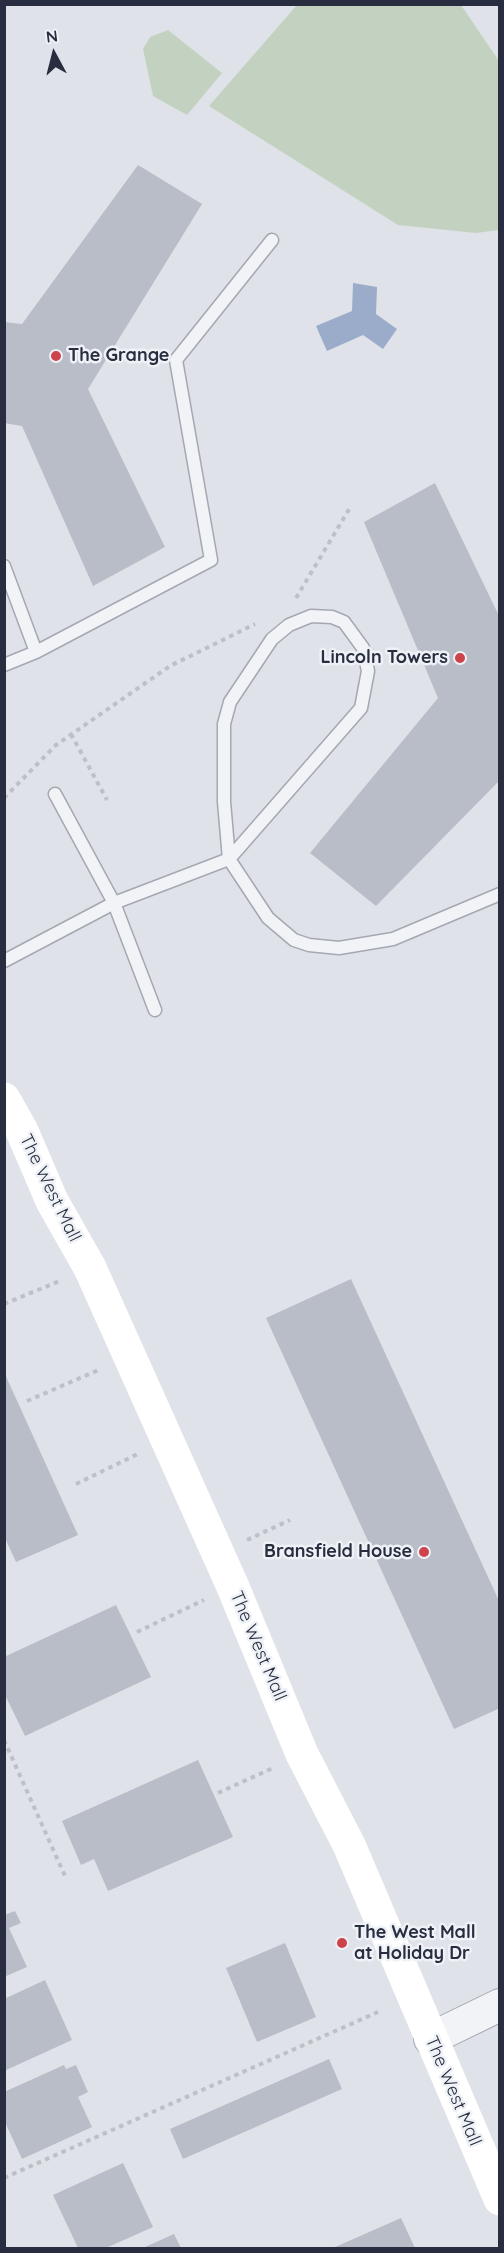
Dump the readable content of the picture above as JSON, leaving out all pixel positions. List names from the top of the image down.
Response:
{
  "streets": {
    "main road": ["The West Mall"]
  },
  "places": [
    "The Grange",
    "Lincoln Towers",
    "Bransfield House",
    "The West Mall at Holiday Dr"
  ],
  "north": "top"
}
